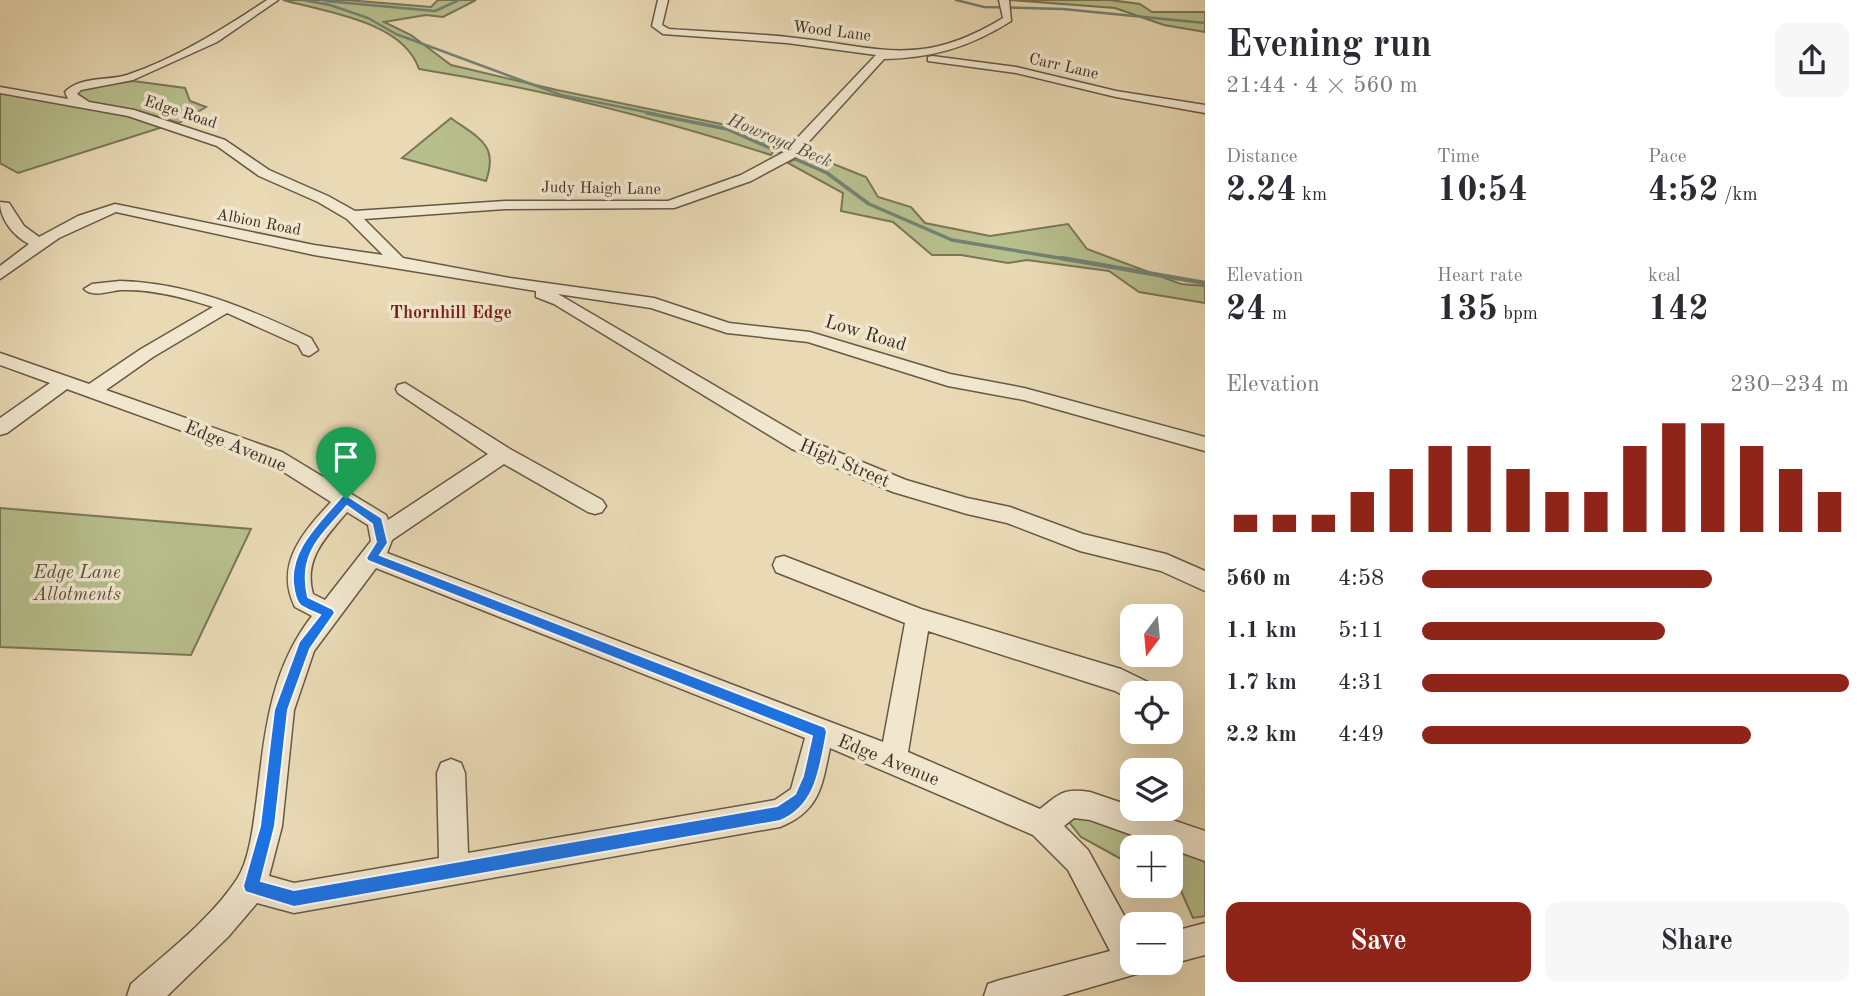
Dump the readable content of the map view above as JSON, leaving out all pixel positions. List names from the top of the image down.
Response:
{
  "streets": {
    "street": [
      "Wood Lane",
      "Carr Lane",
      "Edge Road",
      "Judy Haigh Lane",
      "Albion Road",
      "Low Road",
      "Edge Avenue",
      "High Street"
    ]
  },
  "crossings": [
    ["Wood Lane", "Judy Haigh Lane"],
    ["Edge Road", "Judy Haigh Lane"],
    ["Edge Road", "Albion Road"],
    ["Albion Road", "Low Road"],
    ["Albion Road", "High Street"],
    ["Low Road", "High Street"]
  ],
  "districts": ["Thornhill Edge"],
  "water": ["Howroyd Beck"],
  "parks": ["Edge Lane Allotments"],
  "north": "bottom",
  "page": {
    "heading": ["Evening run", "21:44 · 4 × 560 m"],
    "stats": [
      ["Distance", "2.24 km"],
      ["Time", "10:54"],
      ["Pace", "4:52 /km"],
      ["Elevation", "24 m"],
      ["Heart rate", "135 bpm"],
      ["kcal", "142"]
    ],
    "chart": ["Elevation", "230–234 m"],
    "list": [
      {
        "name": "560 m",
        "note": "4:58"
      },
      {
        "name": "1.1 km",
        "note": "5:11"
      },
      {
        "name": "1.7 km",
        "note": "4:31"
      },
      {
        "name": "2.2 km",
        "note": "4:49"
      }
    ],
    "map_buttons": ["+", "−"],
    "buttons": ["Save", "Share"]
  }
}
